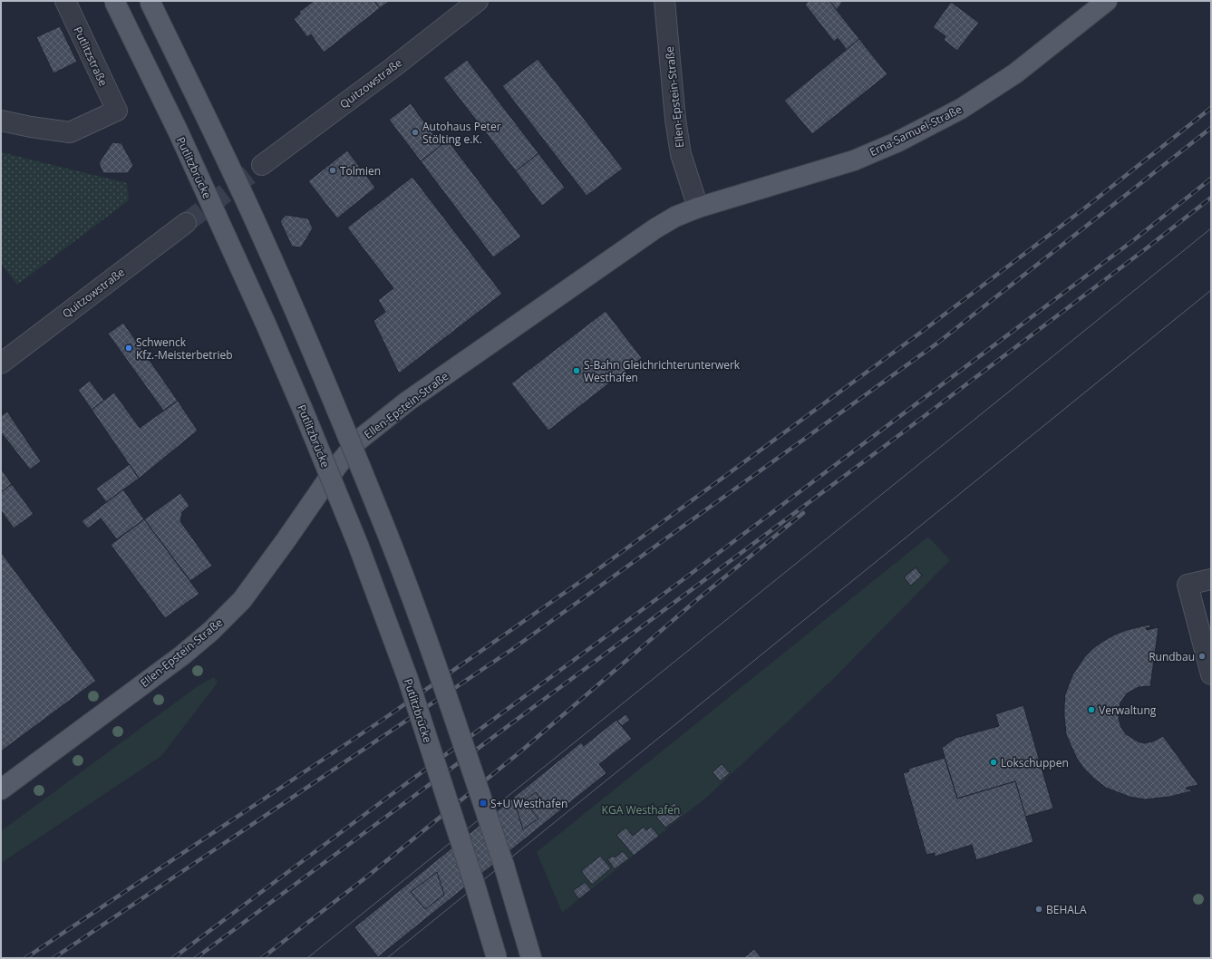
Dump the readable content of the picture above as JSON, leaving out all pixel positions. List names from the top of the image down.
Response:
{
  "streets": {
    "main road": ["Ellen-Epstein-Straße", "Erna-Samuel-Straße", "Putlitzbrücke"],
    "street": ["Putlitzstraße", "Quitzowstraße"]
  },
  "crossings": [
    ["Ellen-Epstein-Straße", "Erna-Samuel-Straße"]
  ],
  "parks": ["KGA Westhafen"],
  "places": {
    "other": [
      "Autohaus Peter Stölting e.K.",
      "Tolmien",
      "Schwenck Kfz.-Meisterbetrieb",
      "S-Bahn Gleichrichterunterwerk Westhafen",
      "Rundbau",
      "Verwaltung",
      "Lokschuppen",
      "BEHALA"
    ],
    "transit": ["S+U Westhafen"]
  }
}
